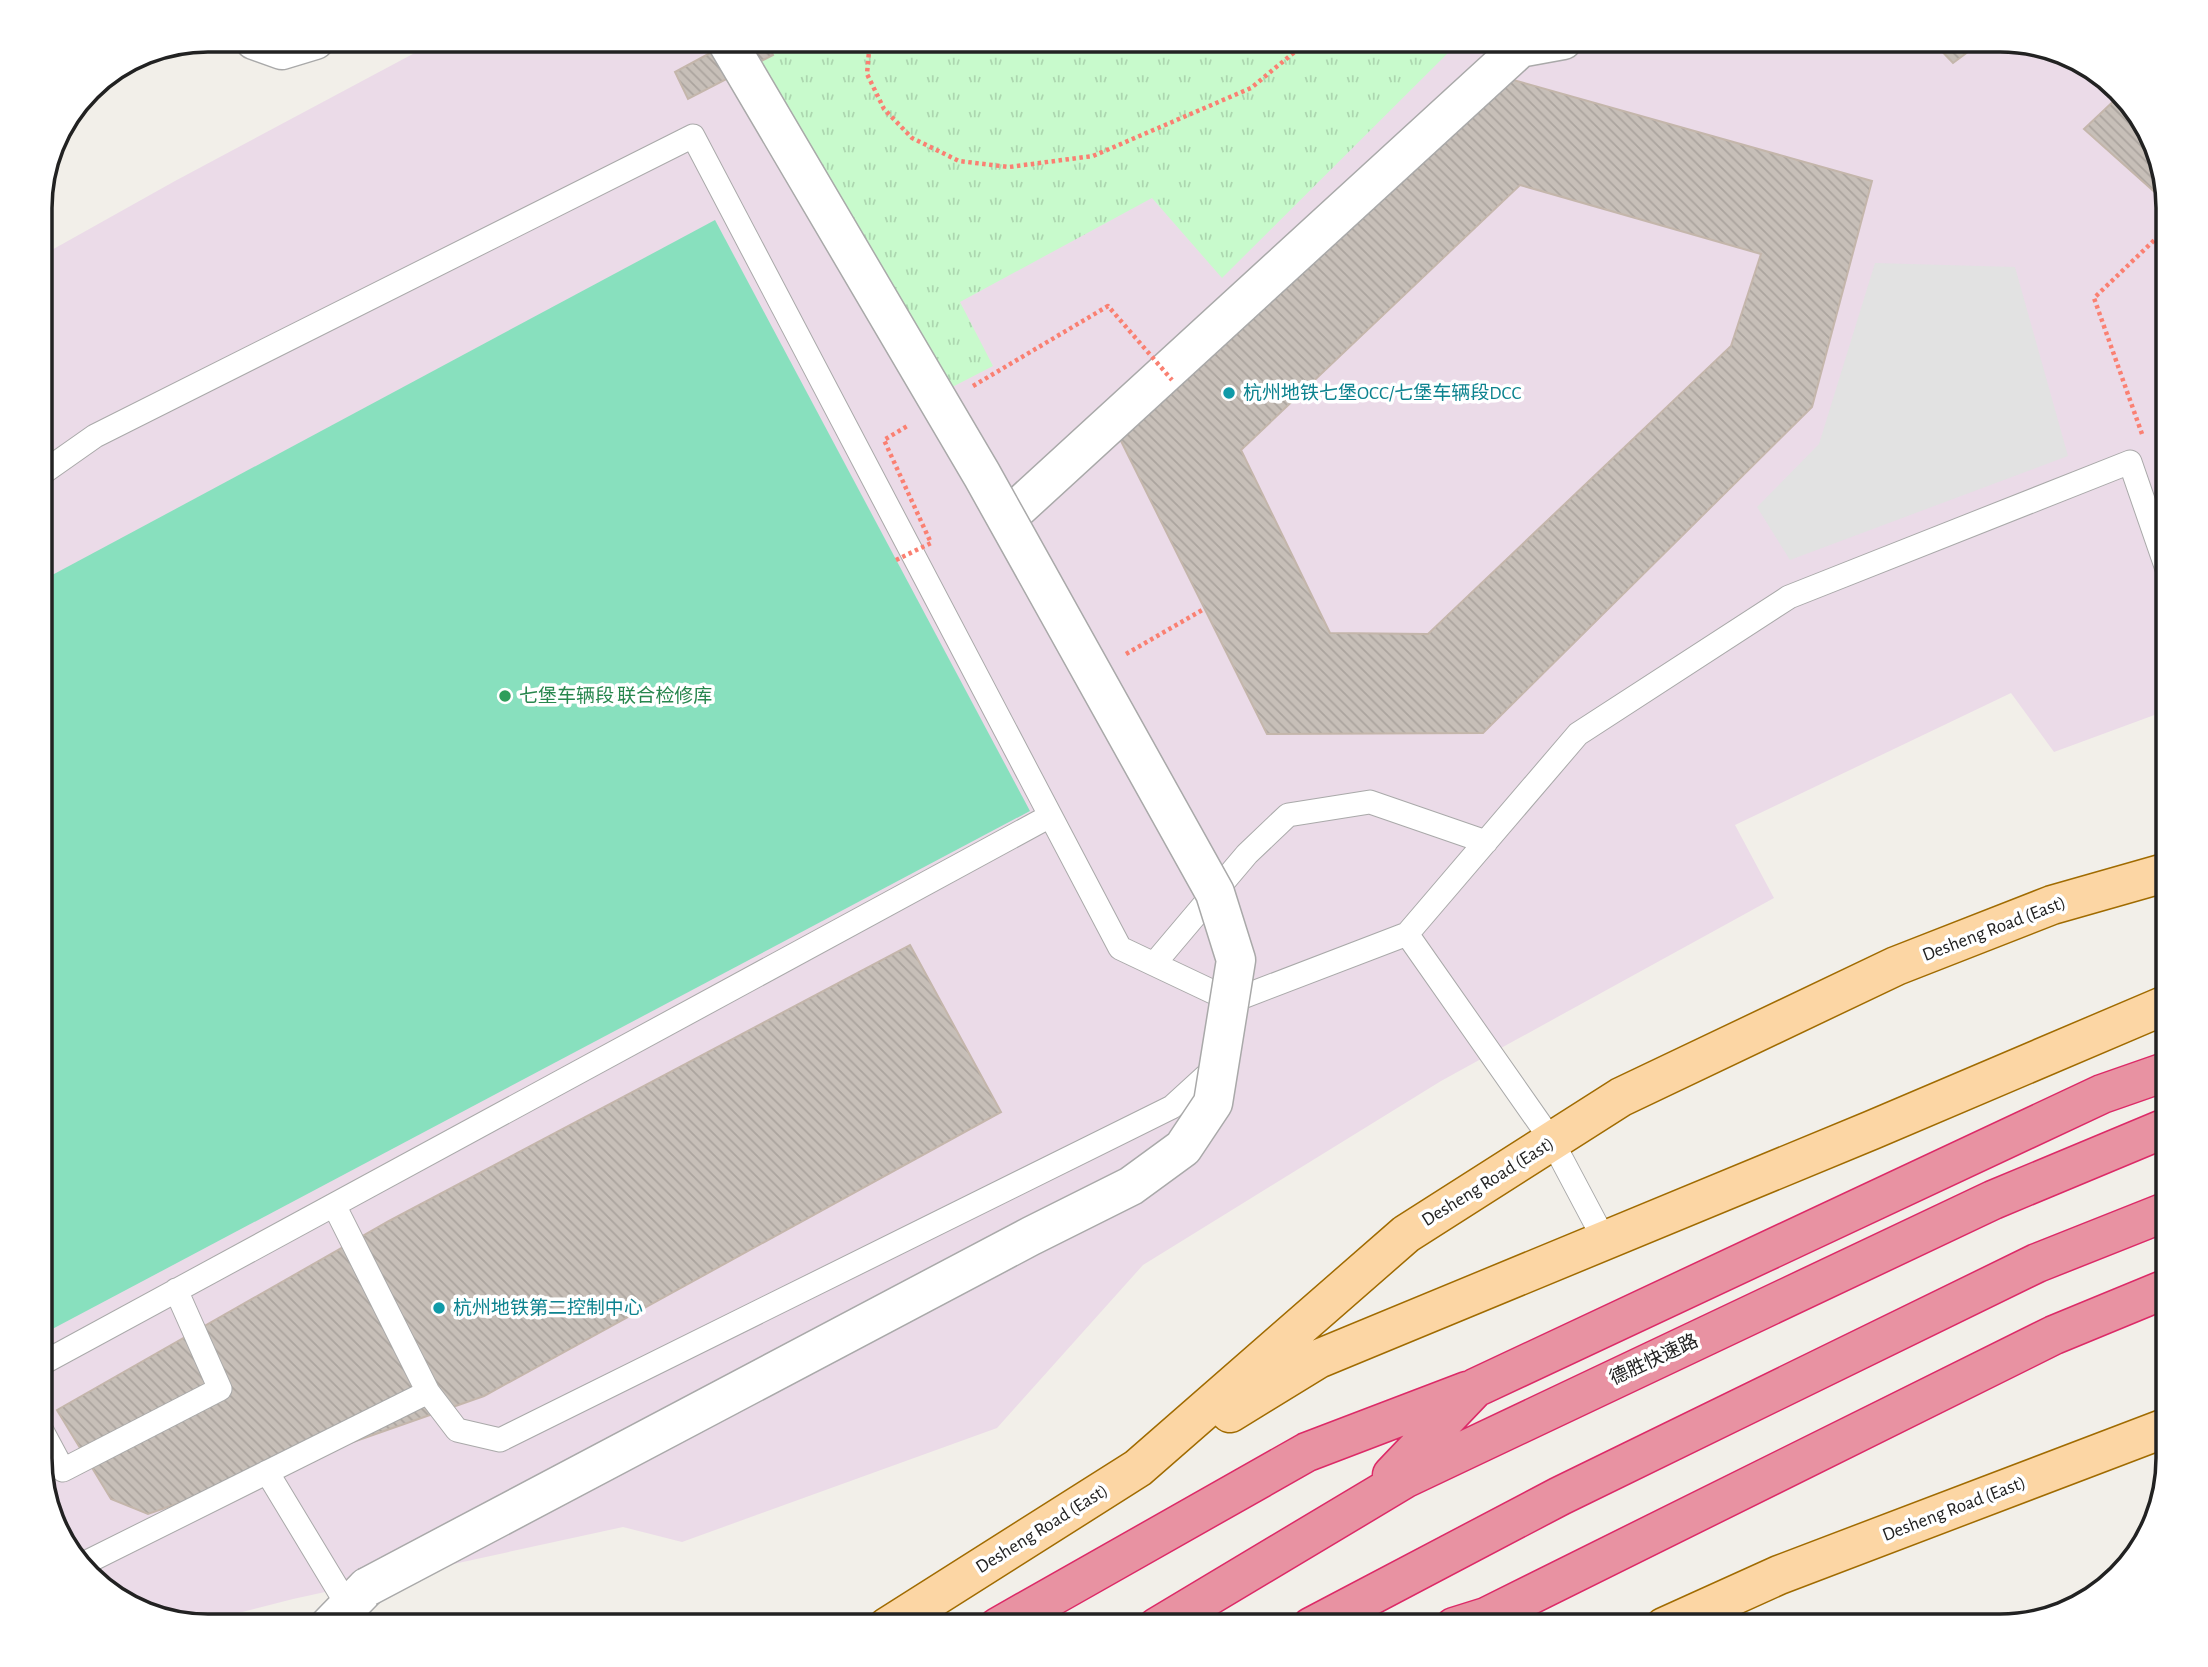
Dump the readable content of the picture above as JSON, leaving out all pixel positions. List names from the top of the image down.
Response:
{
  "streets": {
    "highway": ["德胜快速路"],
    "main road": ["Desheng Road (East)"]
  },
  "places": ["杭州地铁七堡OCC/七堡车辆段DCC", "七堡车辆段 联合检修库", "杭州地铁第二控制中心"]
}
